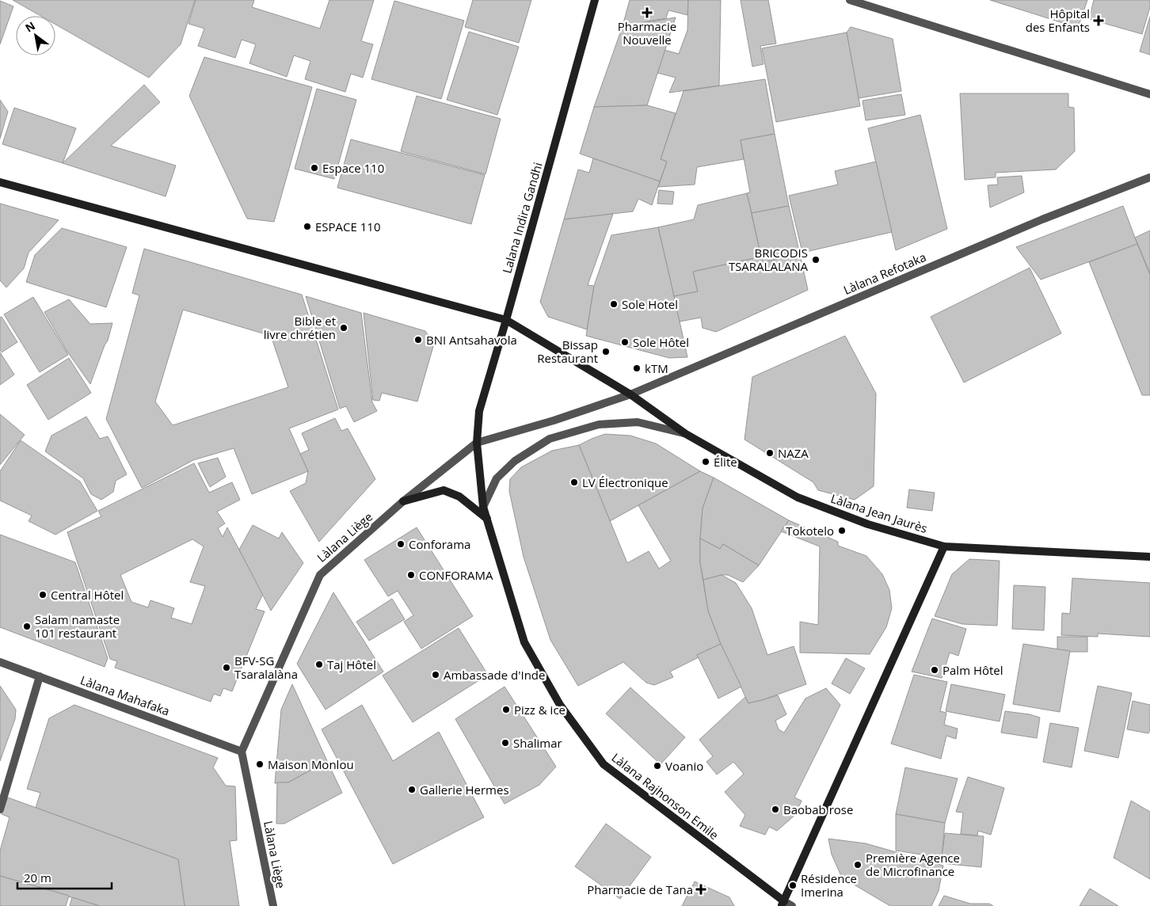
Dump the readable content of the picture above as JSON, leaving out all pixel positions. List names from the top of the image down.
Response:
{
  "streets": {
    "street": [
      "Lalana Indira Gandhi",
      "Làlana Refotaka",
      "Làlana Jean Jaurès",
      "Làlana Liège",
      "Làlana Mahafaka",
      "Làlana Rajhonson Emile"
    ]
  },
  "crossings": [
    ["Lalana Indira Gandhi", "Làlana Jean Jaurès"],
    ["Lalana Indira Gandhi", "Làlana Liège"],
    ["Lalana Indira Gandhi", "Làlana Rajhonson Emile"],
    ["Làlana Refotaka", "Làlana Jean Jaurès"],
    ["Làlana Refotaka", "Làlana Liège"],
    ["Làlana Jean Jaurès", "Làlana Liège"],
    ["Làlana Liège", "Làlana Mahafaka"],
    ["Làlana Liège", "Làlana Rajhonson Emile"]
  ],
  "places": {
    "health": ["Pharmacie Nouvelle", "Hôpital des Enfants", "Pharmacie de Tana"],
    "other": [
      "Espace 110",
      "ESPACE 110",
      "BRICODIS TSARALALANA",
      "Sole Hotel",
      "Bible et livre chrétien",
      "BNI Antsahavola",
      "Sole Hôtel",
      "Bissap Restaurant",
      "kTM",
      "NAZA",
      "Élite",
      "LV Électronique",
      "Tokotelo",
      "Conforama",
      "CONFORAMA",
      "Central Hôtel",
      "Salam namaste 101 restaurant",
      "Taj Hôtel",
      "BFV-SG Tsaralalàna",
      "Palm Hôtel",
      "Ambassade d'Inde",
      "Pizz & ice",
      "Shalimar",
      "Maison Monlou",
      "Voanio",
      "Gallerie Hermes",
      "Baobab rose",
      "Première Agence de Microfinance",
      "Résidence Imerina"
    ]
  },
  "scale_bar": "20 m",
  "north": "top left"
}
